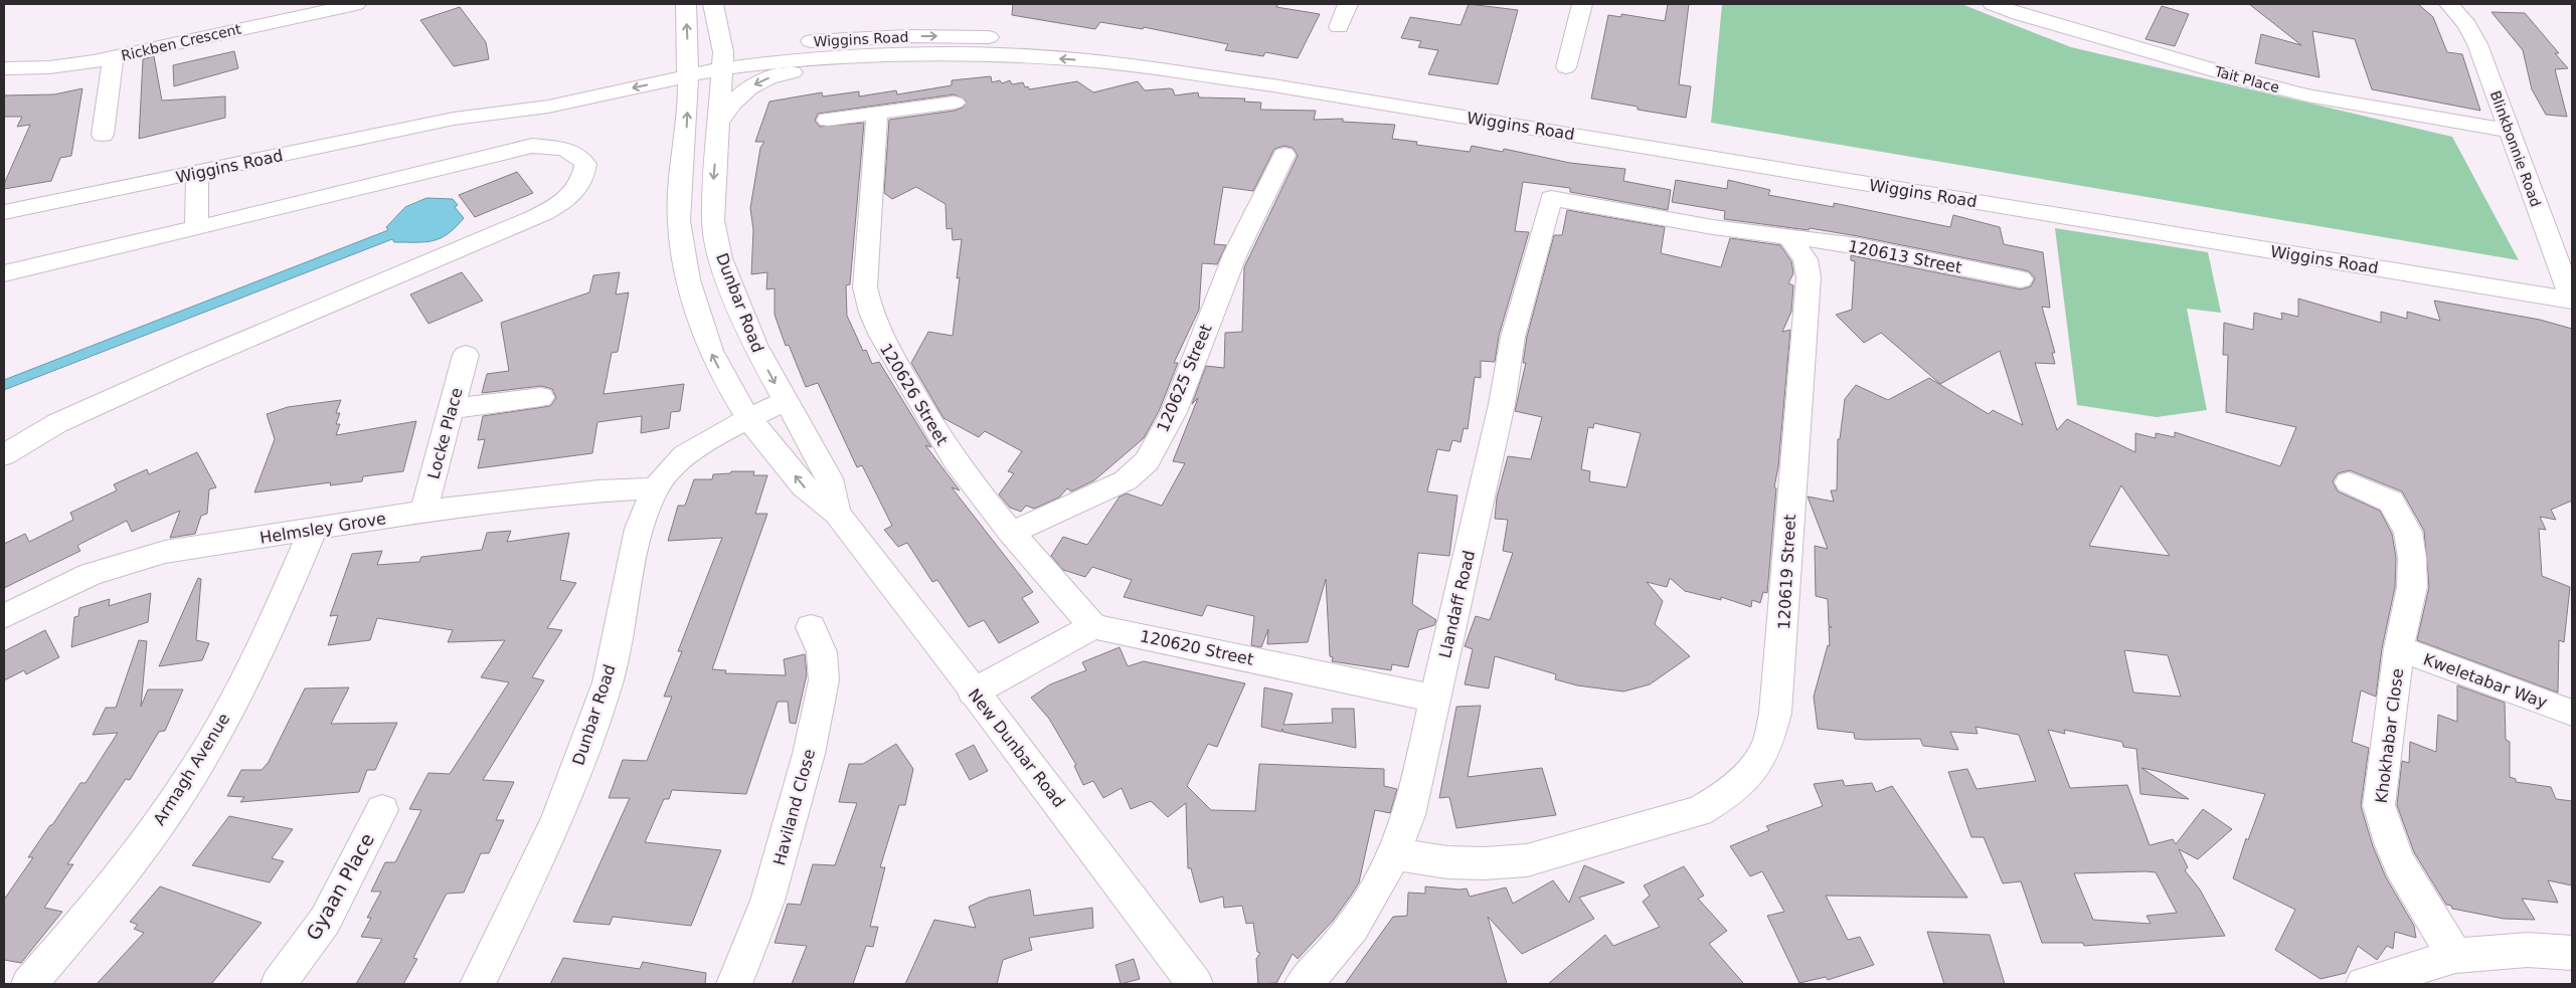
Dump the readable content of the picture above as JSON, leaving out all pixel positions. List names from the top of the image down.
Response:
{
  "streets": {
    "street": [
      "Wiggins Road",
      "Rickben Crescent",
      "Tait Place",
      "Blinkbonnie Road",
      "120613 Street",
      "Dunbar Road",
      "120625 Street",
      "120626 Street",
      "Locke Place",
      "Helmsley Grove",
      "120619 Street",
      "Llandaff Road",
      "120620 Street",
      "Kweletabar Way",
      "Khokhabar Close",
      "New Dunbar Road",
      "Armagh Avenue",
      "Haviland Close",
      "Gyaan Place"
    ]
  },
  "crossings": [
    ["Wiggins Road", "Blinkbonnie Road"],
    ["Wiggins Road", "Dunbar Road"],
    ["Tait Place", "Blinkbonnie Road"],
    ["120613 Street", "120619 Street"],
    ["120613 Street", "Llandaff Road"],
    ["Dunbar Road", "Helmsley Grove"],
    ["Dunbar Road", "New Dunbar Road"],
    ["120625 Street", "120626 Street"],
    ["120626 Street", "120620 Street"],
    ["Locke Place", "Helmsley Grove"],
    ["Helmsley Grove", "Armagh Avenue"],
    ["120619 Street", "Llandaff Road"],
    ["Llandaff Road", "120620 Street"],
    ["Kweletabar Way", "Khokhabar Close"]
  ]
}
